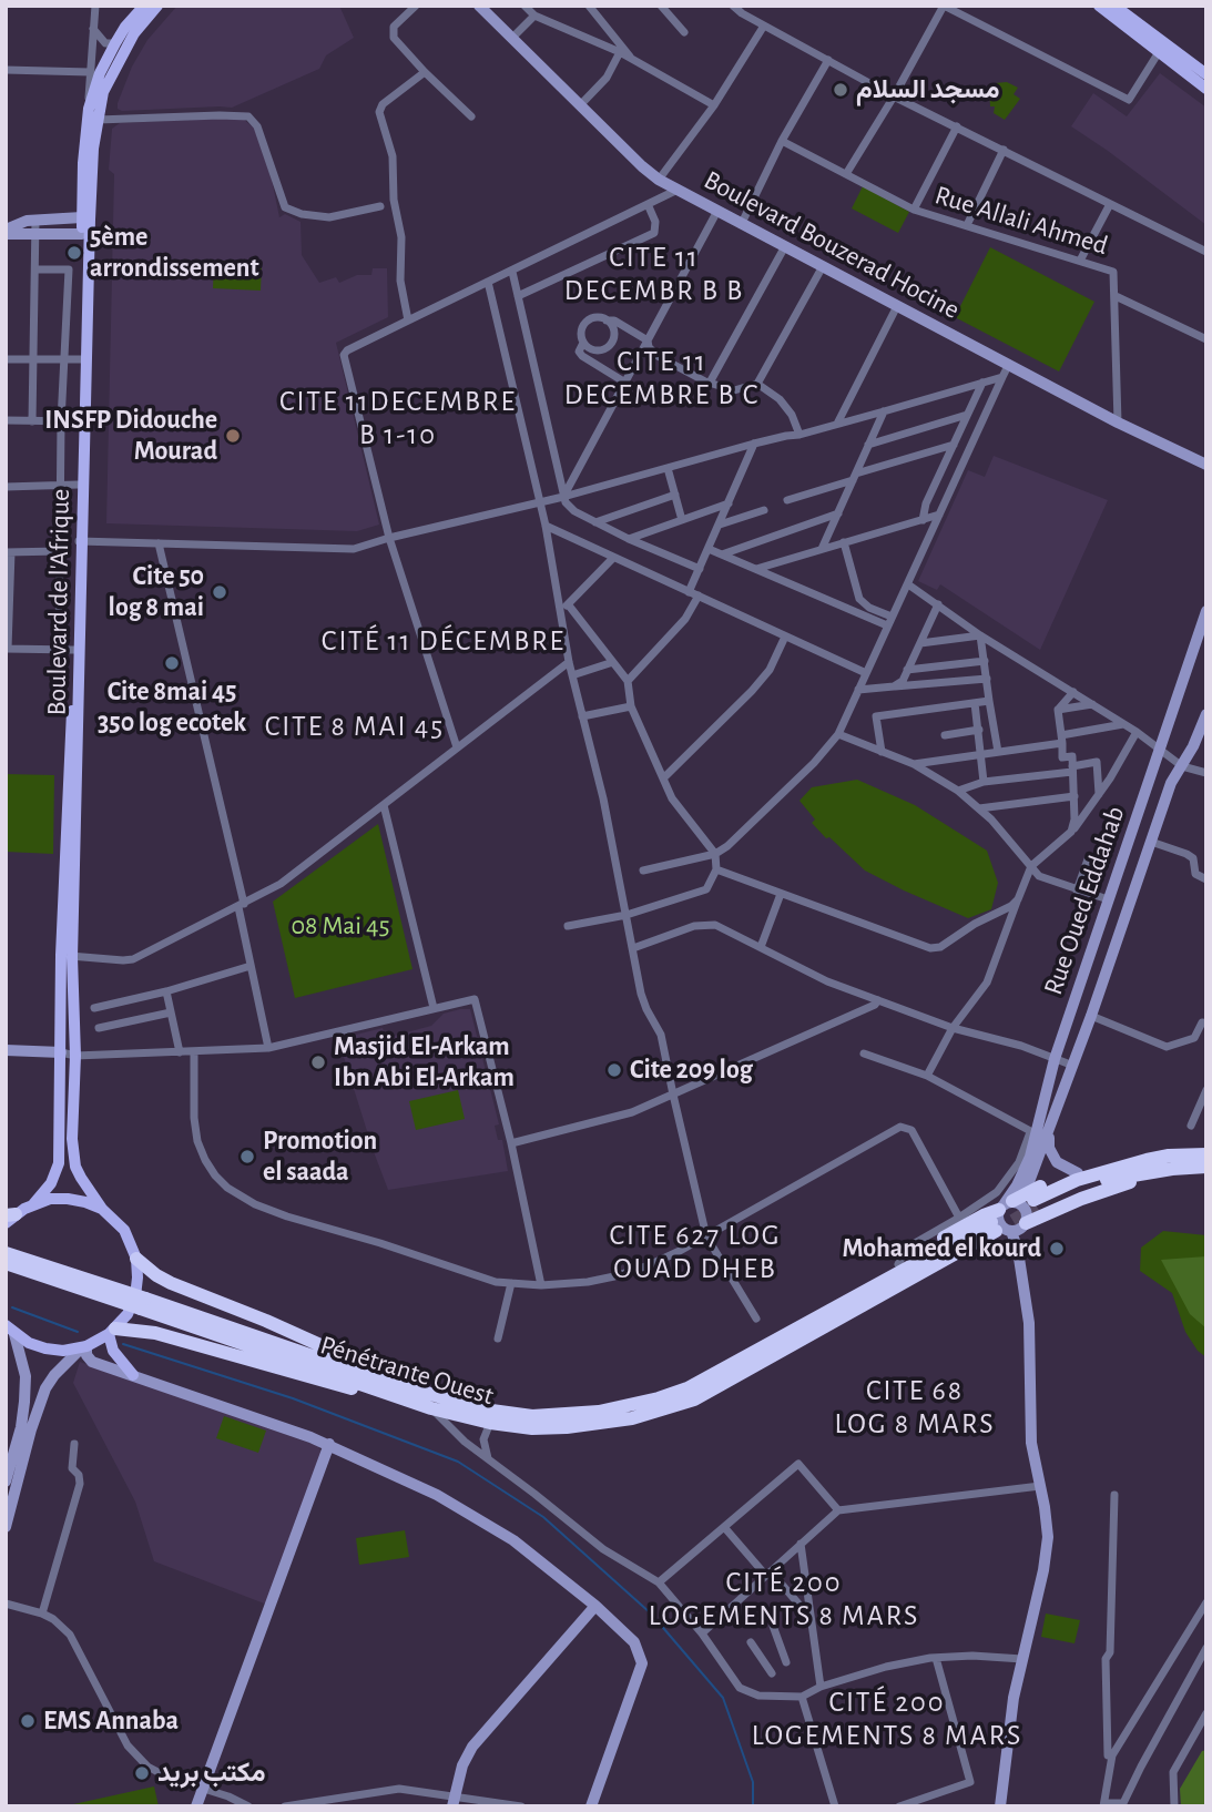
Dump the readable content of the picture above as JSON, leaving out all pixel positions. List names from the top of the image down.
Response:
{
  "streets": {
    "highway": ["Pénétrante Ouest"],
    "main road": ["Boulevard de l'Afrique"],
    "street": ["Rue Allali Ahmed", "Boulevard Bouzerad Hocine", "Rue Oued Eddahab"]
  },
  "crossings": [
    ["Rue Allali Ahmed", "Boulevard Bouzerad Hocine"],
    ["Rue Oued Eddahab", "Pénétrante Ouest"]
  ],
  "districts": [
    "CITE 11 DECEMBR B B",
    "CITE 11 DECEMBRE B C",
    "CITE 11DECEMBRE B 1-10",
    "CITÉ 11 DÉCEMBRE",
    "CITE 8 MAI 45",
    "CITE 627 LOG OUAD DHEB",
    "CITE 68 LOG 8 MARS",
    "CITÉ 200 LOGEMENTS 8 MARS",
    "CITÉ 200 LOGEMENTS 8 MARS"
  ],
  "parks": ["08 Mai 45"],
  "places": [
    "مسجد السلام",
    "5ème arrondissement",
    "INSFP Didouche Mourad",
    "Cite 50 log 8 mai",
    "Cite 8mai 45 350 log ecotek",
    "Masjid El-Arkam Ibn Abi El-Arkam",
    "Cite 209 log",
    "Promotion el saada",
    "Mohamed el kourd",
    "EMS Annaba",
    "مكتب بريد"
  ]
}
